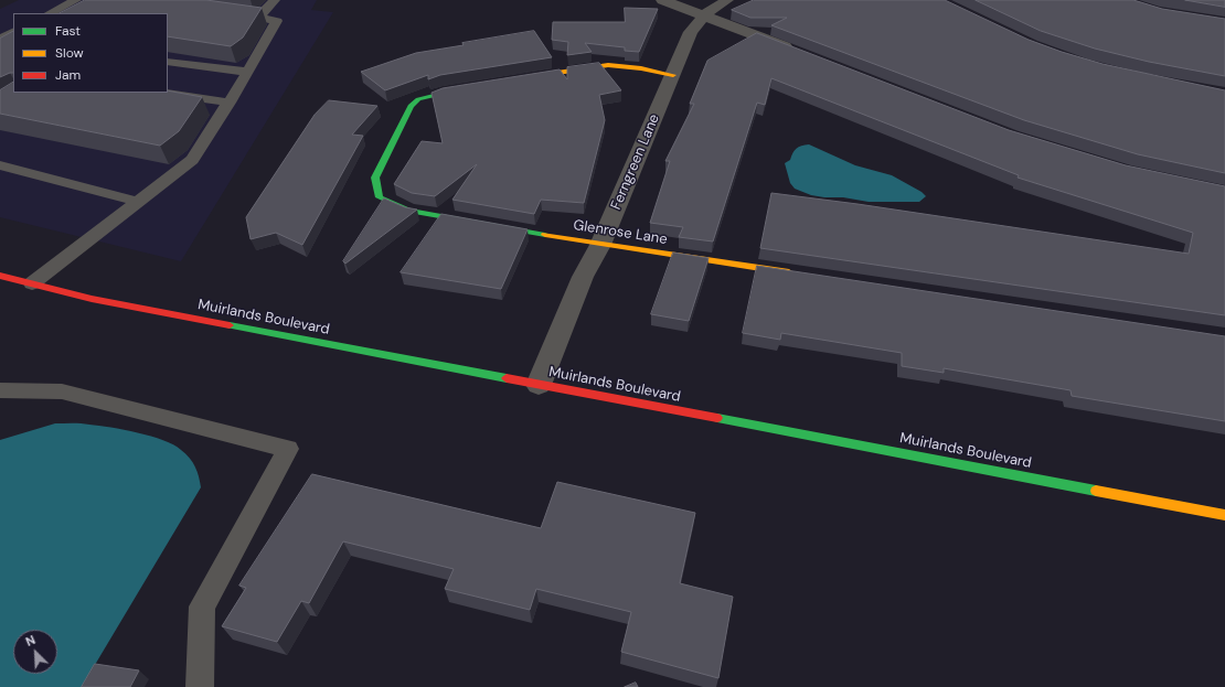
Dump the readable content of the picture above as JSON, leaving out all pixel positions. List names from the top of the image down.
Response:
{
  "streets": {
    "main road": ["Glenrose Lane", "Muirlands Boulevard"],
    "street": ["Ferngreen Lane"]
  },
  "crossings": [
    ["Ferngreen Lane", "Glenrose Lane"],
    ["Ferngreen Lane", "Muirlands Boulevard"]
  ],
  "legend": ["Fast", "Slow", "Jam"],
  "north": "top left"
}
